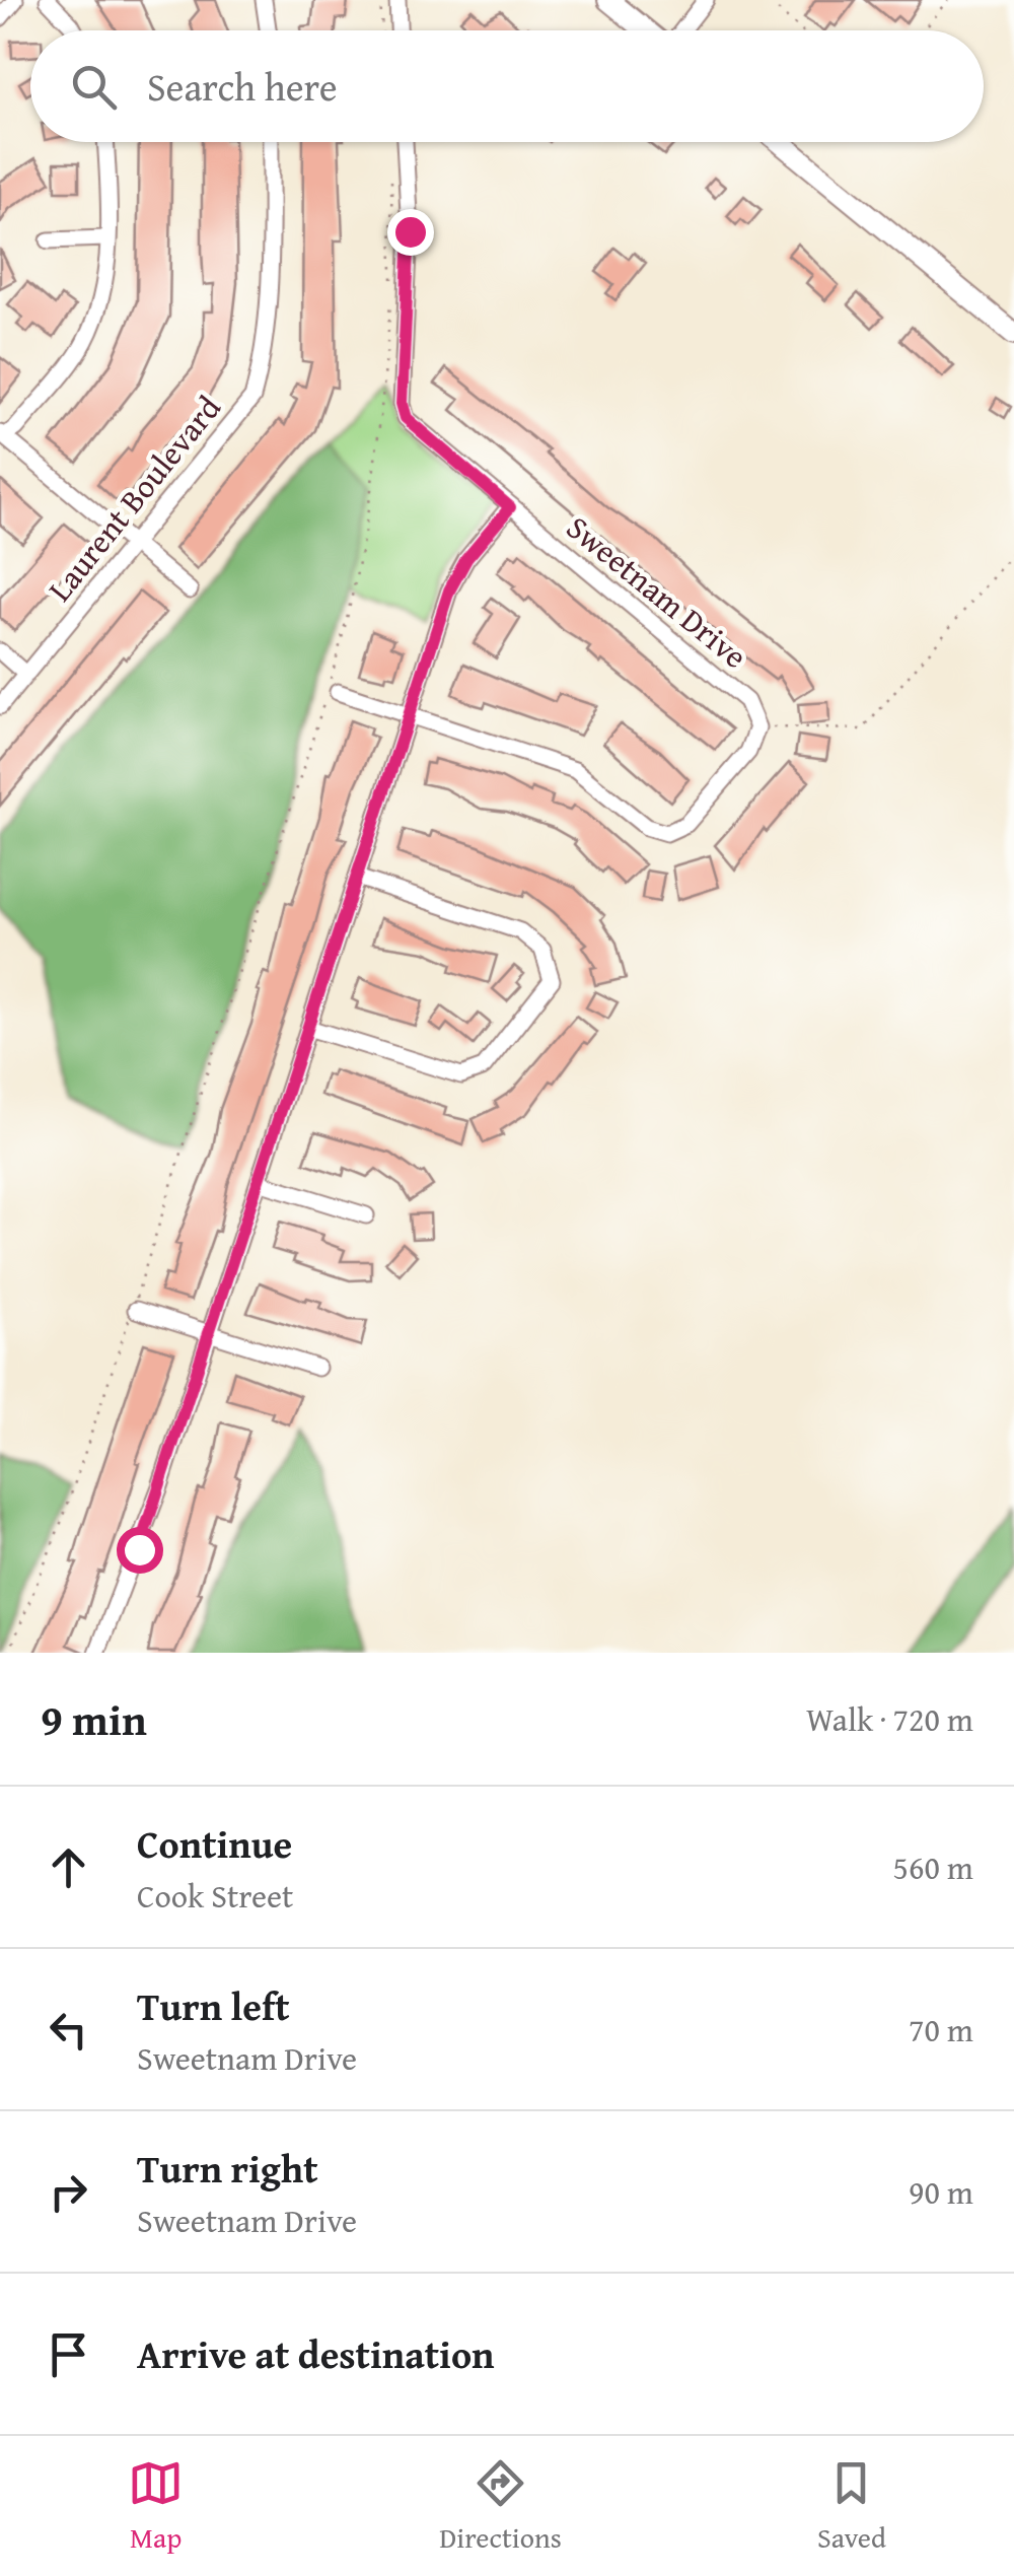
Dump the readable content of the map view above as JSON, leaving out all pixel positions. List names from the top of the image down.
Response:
{
  "streets": {
    "street": ["Laurent Boulevard", "Sweetnam Drive"]
  },
  "page": {
    "search": "Search here",
    "heading": ["9 min", "Walk · 720 m"],
    "list": [
      ["Continue", "Cook Street", "560 m"],
      ["Turn left", "Sweetnam Drive", "70 m"],
      ["Turn right", "Sweetnam Drive", "90 m"],
      "Arrive at destination"
    ],
    "nav": ["Map", "Directions", "Saved"]
  }
}
